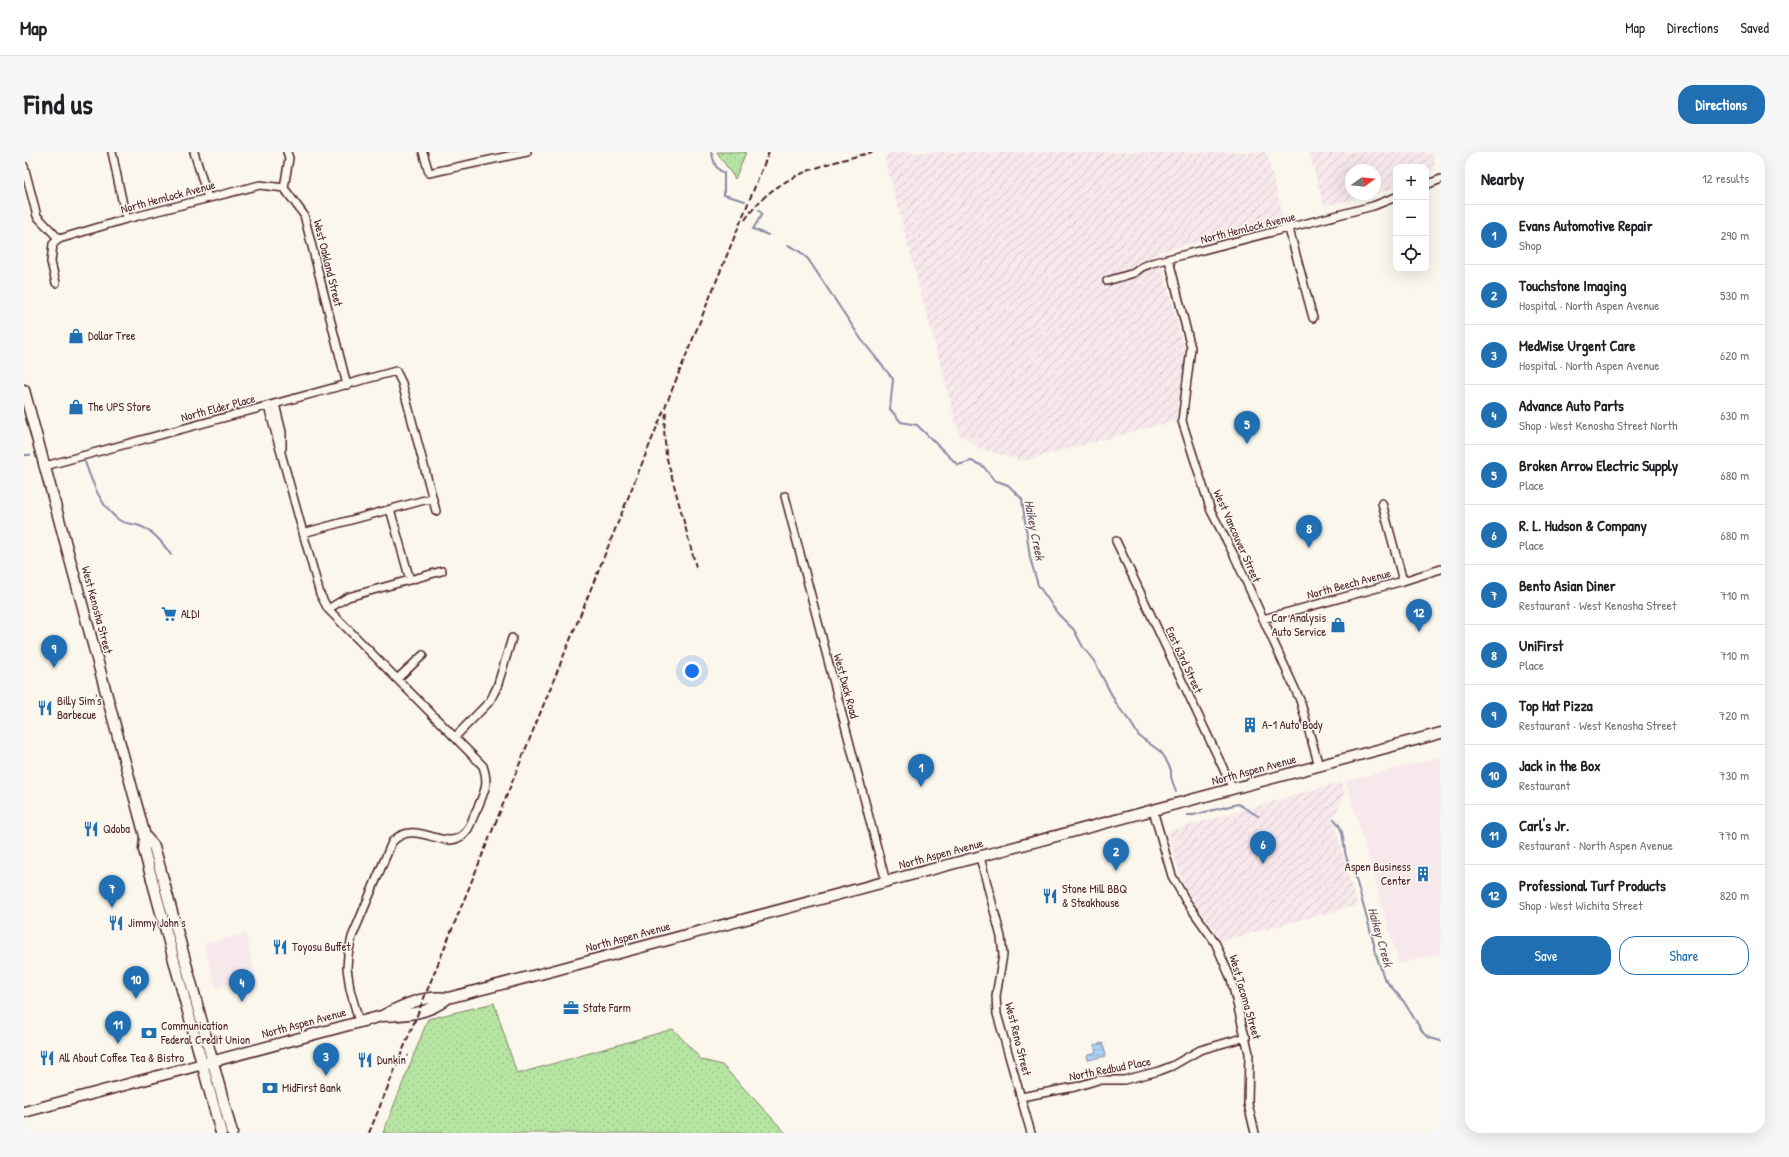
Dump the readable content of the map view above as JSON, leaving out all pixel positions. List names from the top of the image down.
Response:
{
  "streets": {
    "main road": ["West Kenosha Street", "North Aspen Avenue"],
    "street": [
      "North Hemlock Avenue",
      "West Oakland Street",
      "North Elder Place",
      "West Vancouver Street",
      "North Beech Avenue",
      "East 63rd Street",
      "West Duck Road",
      "West Tacoma Street",
      "West Reno Street",
      "North Redbud Place"
    ]
  },
  "crossings": [
    ["North Hemlock Avenue", "West Oakland Street"],
    ["North Hemlock Avenue", "West Vancouver Street"],
    ["West Oakland Street", "North Elder Place"],
    ["North Elder Place", "West Kenosha Street"],
    ["West Vancouver Street", "North Beech Avenue"],
    ["West Vancouver Street", "North Aspen Avenue"],
    ["West Kenosha Street", "North Aspen Avenue"],
    ["East 63rd Street", "North Aspen Avenue"],
    ["West Duck Road", "North Aspen Avenue"],
    ["North Aspen Avenue", "West Tacoma Street"],
    ["North Aspen Avenue", "West Reno Street"],
    ["West Tacoma Street", "North Redbud Place"],
    ["West Reno Street", "North Redbud Place"]
  ],
  "water": ["Haikey Creek"],
  "places": {
    "shop": ["Dollar Tree", "The UPS Store", "Car Analysis Auto Service"],
    "supermarket": ["ALDI"],
    "restaurant": [
      "Billy Sim's Barbecue",
      "Qdoba",
      "Stone Mill BBQ & Steakhouse",
      "Jimmy John's",
      "Toyosu Buffet",
      "All About Coffee Tea & Bistro",
      "Dunkin'"
    ],
    "building": ["A-1 Auto Body", "Aspen Business Center"],
    "office": ["State Farm"],
    "bank": ["Communication Federal Credit Union", "MidFirst Bank"]
  },
  "north": "right",
  "page": {
    "header": "Map",
    "nav": ["Map", "Directions", "Saved"],
    "title": "Find us",
    "buttons": [
      "Directions",
      ["Save", "Share"]
    ],
    "heading": ["Nearby", "12 results"],
    "map_buttons": ["+", "−"],
    "list": [
      {
        "mark": "1",
        "name": "Evans Automotive Repair",
        "note": "Shop",
        "value": "290 m"
      },
      {
        "mark": "2",
        "name": "Touchstone Imaging",
        "note": "Hospital · North Aspen Avenue",
        "value": "530 m"
      },
      {
        "mark": "3",
        "name": "MedWise Urgent Care",
        "note": "Hospital · North Aspen Avenue",
        "value": "620 m"
      },
      {
        "mark": "4",
        "name": "Advance Auto Parts",
        "note": "Shop · West Kenosha Street North",
        "value": "630 m"
      },
      {
        "mark": "5",
        "name": "Broken Arrow Electric Supply",
        "note": "Place",
        "value": "680 m"
      },
      {
        "mark": "6",
        "name": "R. L. Hudson & Company",
        "note": "Place",
        "value": "680 m"
      },
      {
        "mark": "7",
        "name": "Bento Asian Diner",
        "note": "Restaurant · West Kenosha Street",
        "value": "710 m"
      },
      {
        "mark": "8",
        "name": "UniFirst",
        "note": "Place",
        "value": "710 m"
      },
      {
        "mark": "9",
        "name": "Top Hat Pizza",
        "note": "Restaurant · West Kenosha Street",
        "value": "720 m"
      },
      {
        "mark": "10",
        "name": "Jack in the Box",
        "note": "Restaurant",
        "value": "730 m"
      },
      {
        "mark": "11",
        "name": "Carl's Jr.",
        "note": "Restaurant · North Aspen Avenue",
        "value": "770 m"
      },
      {
        "mark": "12",
        "name": "Professional Turf Products",
        "note": "Shop · West Wichita Street",
        "value": "820 m"
      }
    ],
    "pins": [
      "5",
      "8",
      "12",
      "9",
      "1",
      "6",
      "2",
      "7",
      "10",
      "4",
      "11",
      "3"
    ]
  }
}
